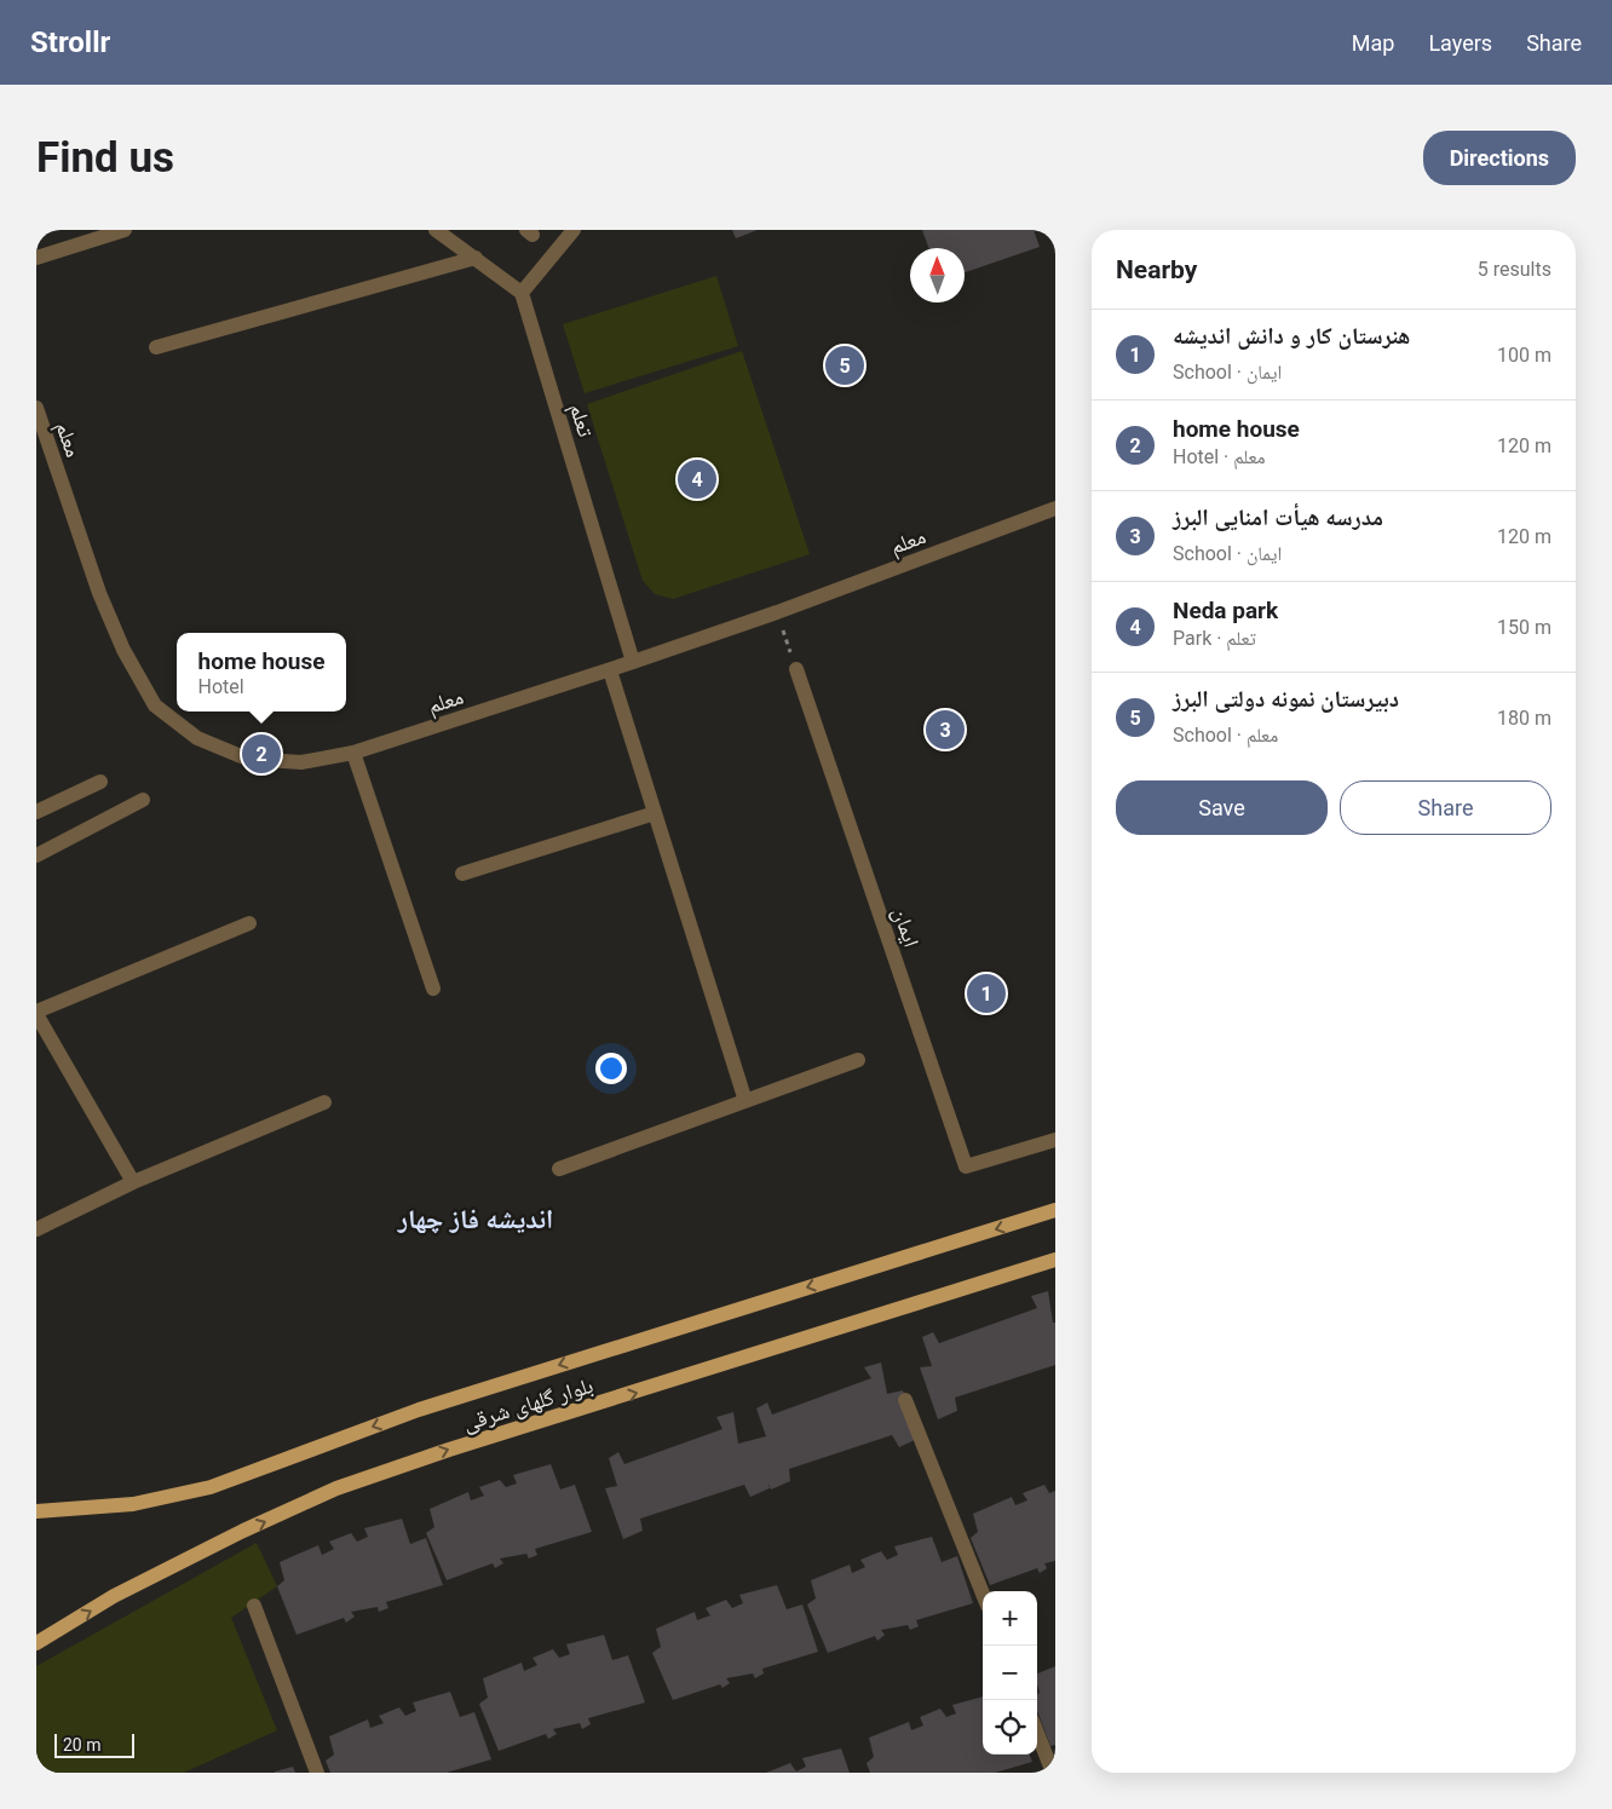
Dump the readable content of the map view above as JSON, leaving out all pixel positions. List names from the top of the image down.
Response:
{
  "streets": {
    "main road": ["بلوار گلهای شرقی"],
    "street": ["تعلم", "معلم", "ایمان"]
  },
  "crossings": [
    ["تعلم", "معلم"]
  ],
  "districts": ["اندیشه فاز چهار"],
  "scale_bar": "20 m",
  "north": "top",
  "page": {
    "header": "Strollr",
    "nav": ["Map", "Layers", "Share"],
    "buttons": [
      "Directions",
      ["Save", "Share"]
    ],
    "title": "Find us",
    "heading": ["Nearby", "5 results"],
    "list": [
      {
        "mark": "1",
        "name": "هنرستان کار و دانش اندیشه",
        "note": "School · ایمان",
        "value": "100 m"
      },
      {
        "mark": "2",
        "name": "home house",
        "note": "Hotel · معلم",
        "value": "120 m"
      },
      {
        "mark": "3",
        "name": "مدرسه هیأت امنایی البرز",
        "note": "School · ایمان",
        "value": "120 m"
      },
      {
        "mark": "4",
        "name": "Neda park",
        "note": "Park · تعلم",
        "value": "150 m"
      },
      {
        "mark": "5",
        "name": "دبیرستان نمونه دولتی البرز",
        "note": "School · معلم",
        "value": "180 m"
      }
    ],
    "pins": [
      "5",
      "4",
      "3",
      "2",
      "1"
    ],
    "popup": ["home house", "Hotel"],
    "map_buttons": ["+", "−"],
    "scale": "20 m"
  }
}
